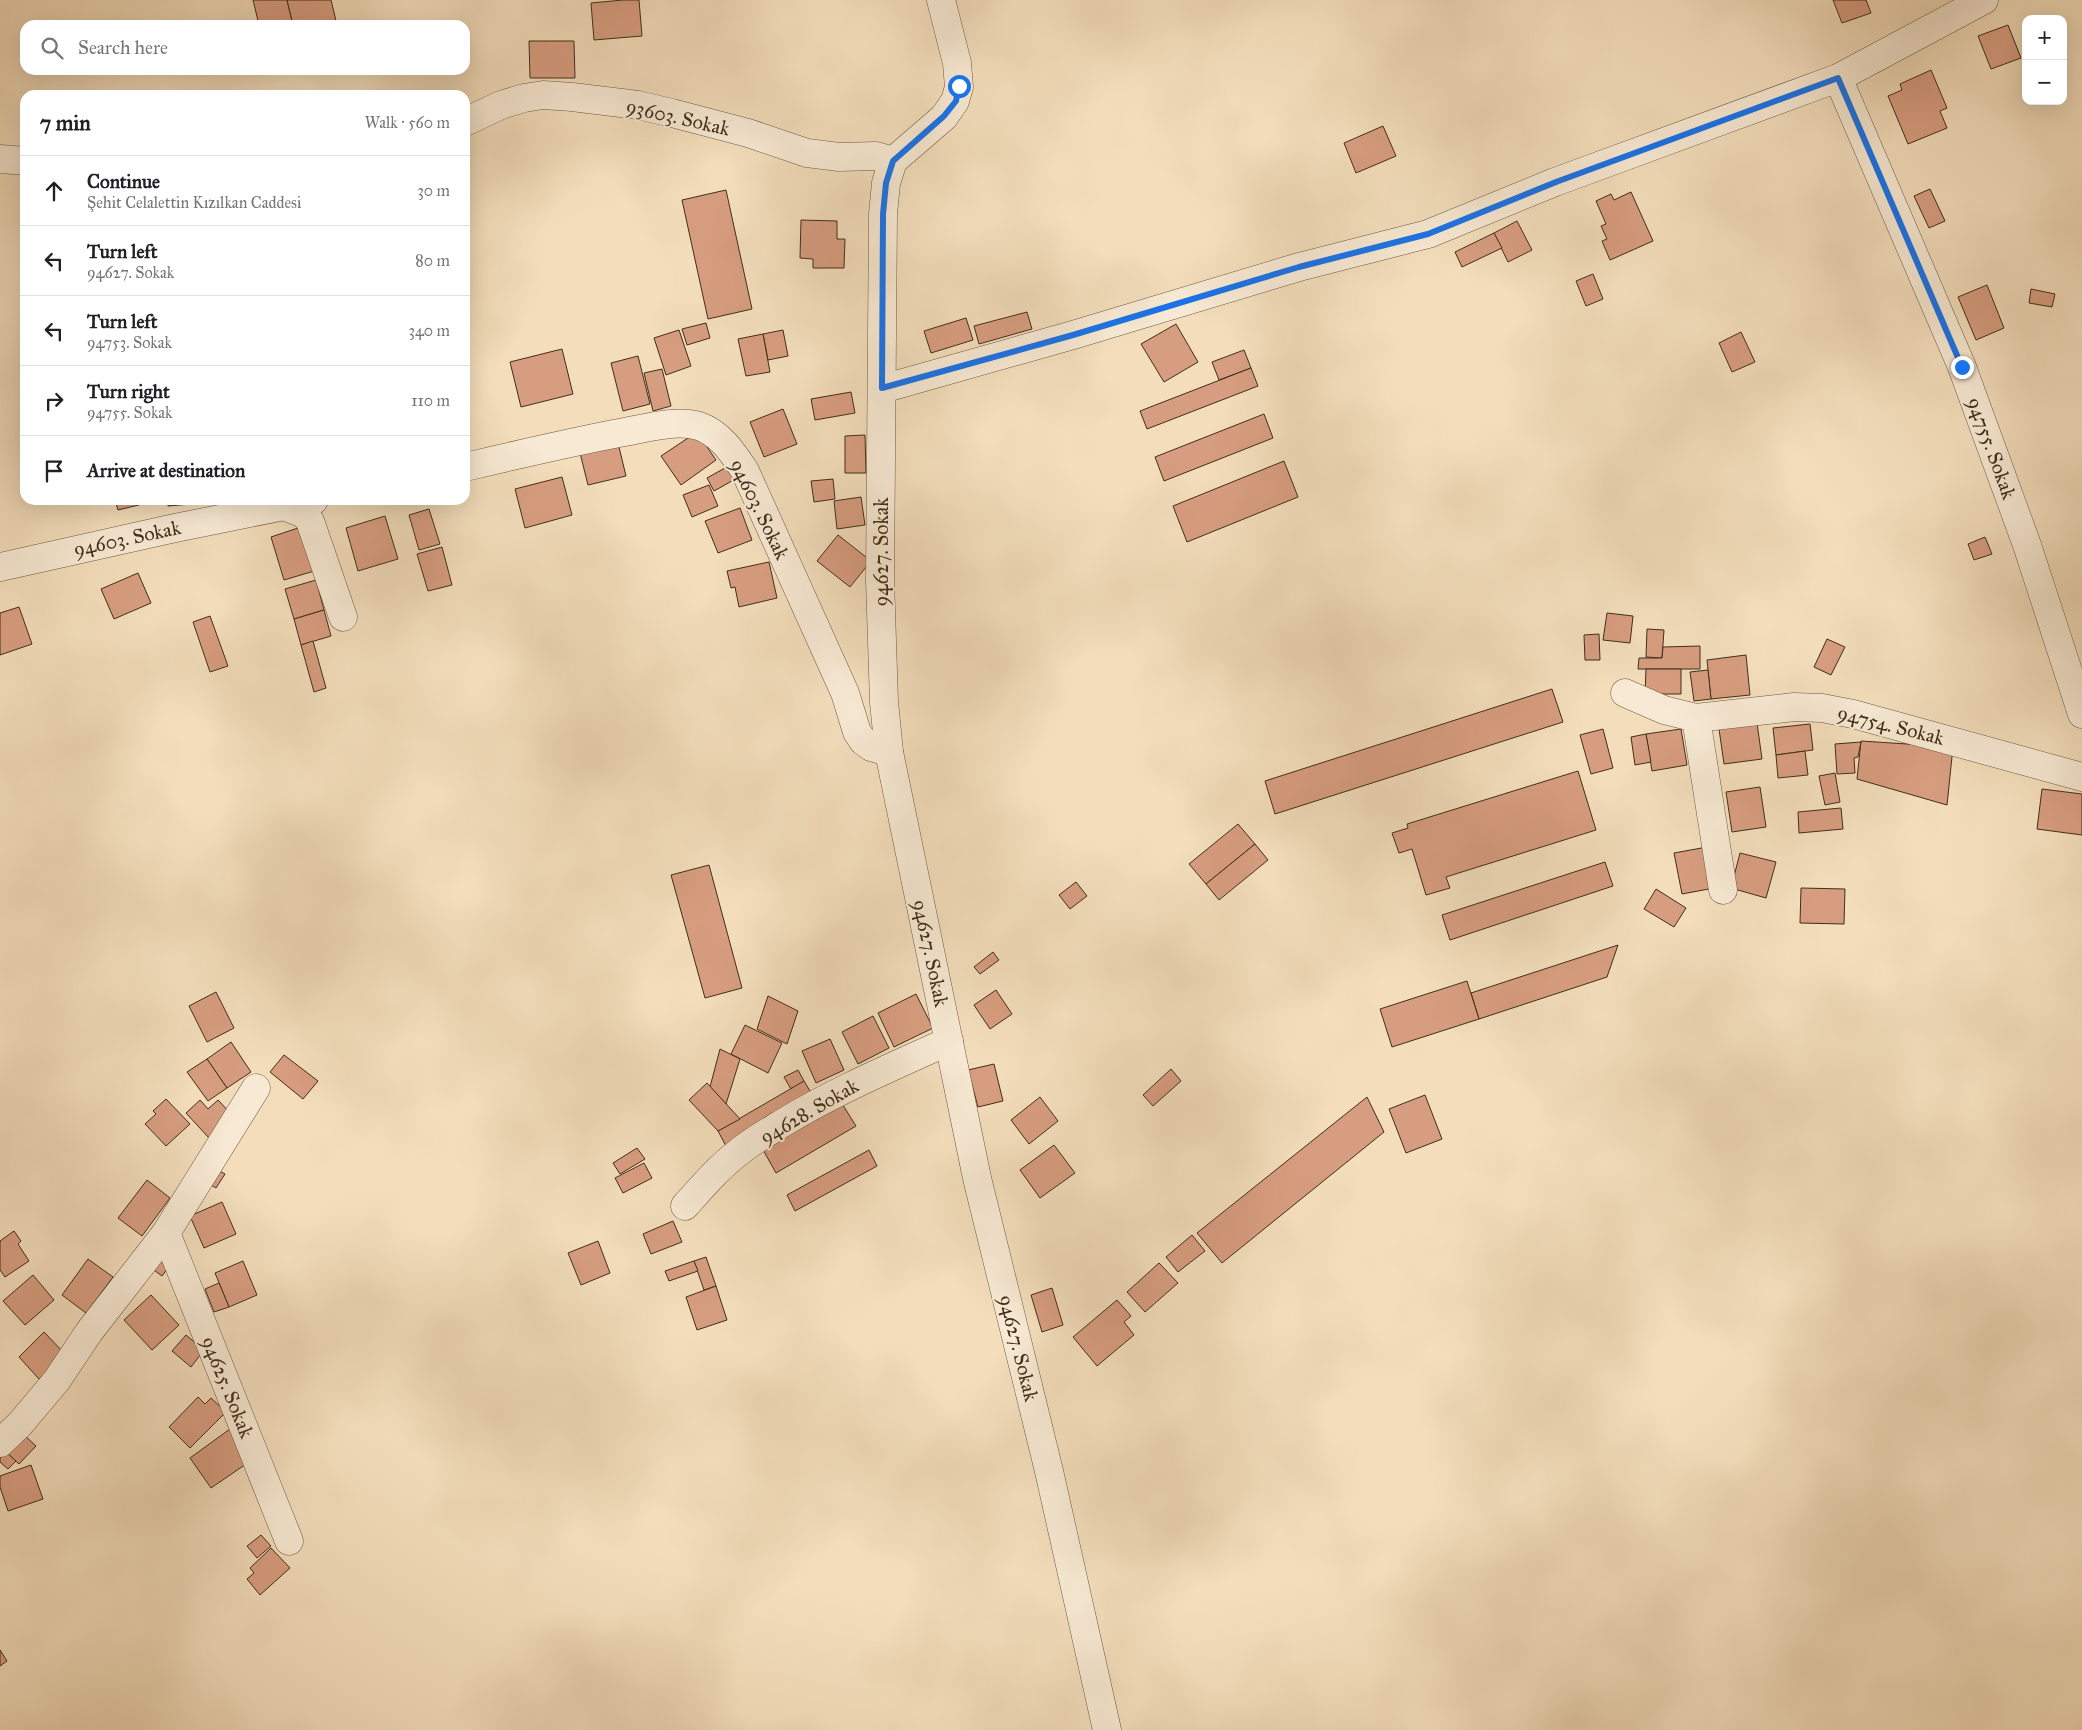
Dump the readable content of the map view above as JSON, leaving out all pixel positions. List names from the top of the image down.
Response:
{
  "streets": {
    "street": [
      "93603. Sokak",
      "94755. Sokak",
      "94603. Sokak",
      "94627. Sokak",
      "94754. Sokak",
      "94628. Sokak",
      "94625. Sokak"
    ]
  },
  "crossings": [
    ["93603. Sokak", "94627. Sokak"],
    ["94603. Sokak", "94627. Sokak"],
    ["94627. Sokak", "94628. Sokak"]
  ],
  "page": {
    "map_buttons": ["+", "−"],
    "search": "Search here",
    "heading": ["7 min", "Walk · 560 m"],
    "list": [
      ["Continue", "Şehit Celalettin Kızılkan Caddesi", "30 m"],
      ["Turn left", "94627. Sokak", "80 m"],
      ["Turn left", "94753. Sokak", "340 m"],
      ["Turn right", "94755. Sokak", "110 m"],
      "Arrive at destination"
    ]
  }
}
